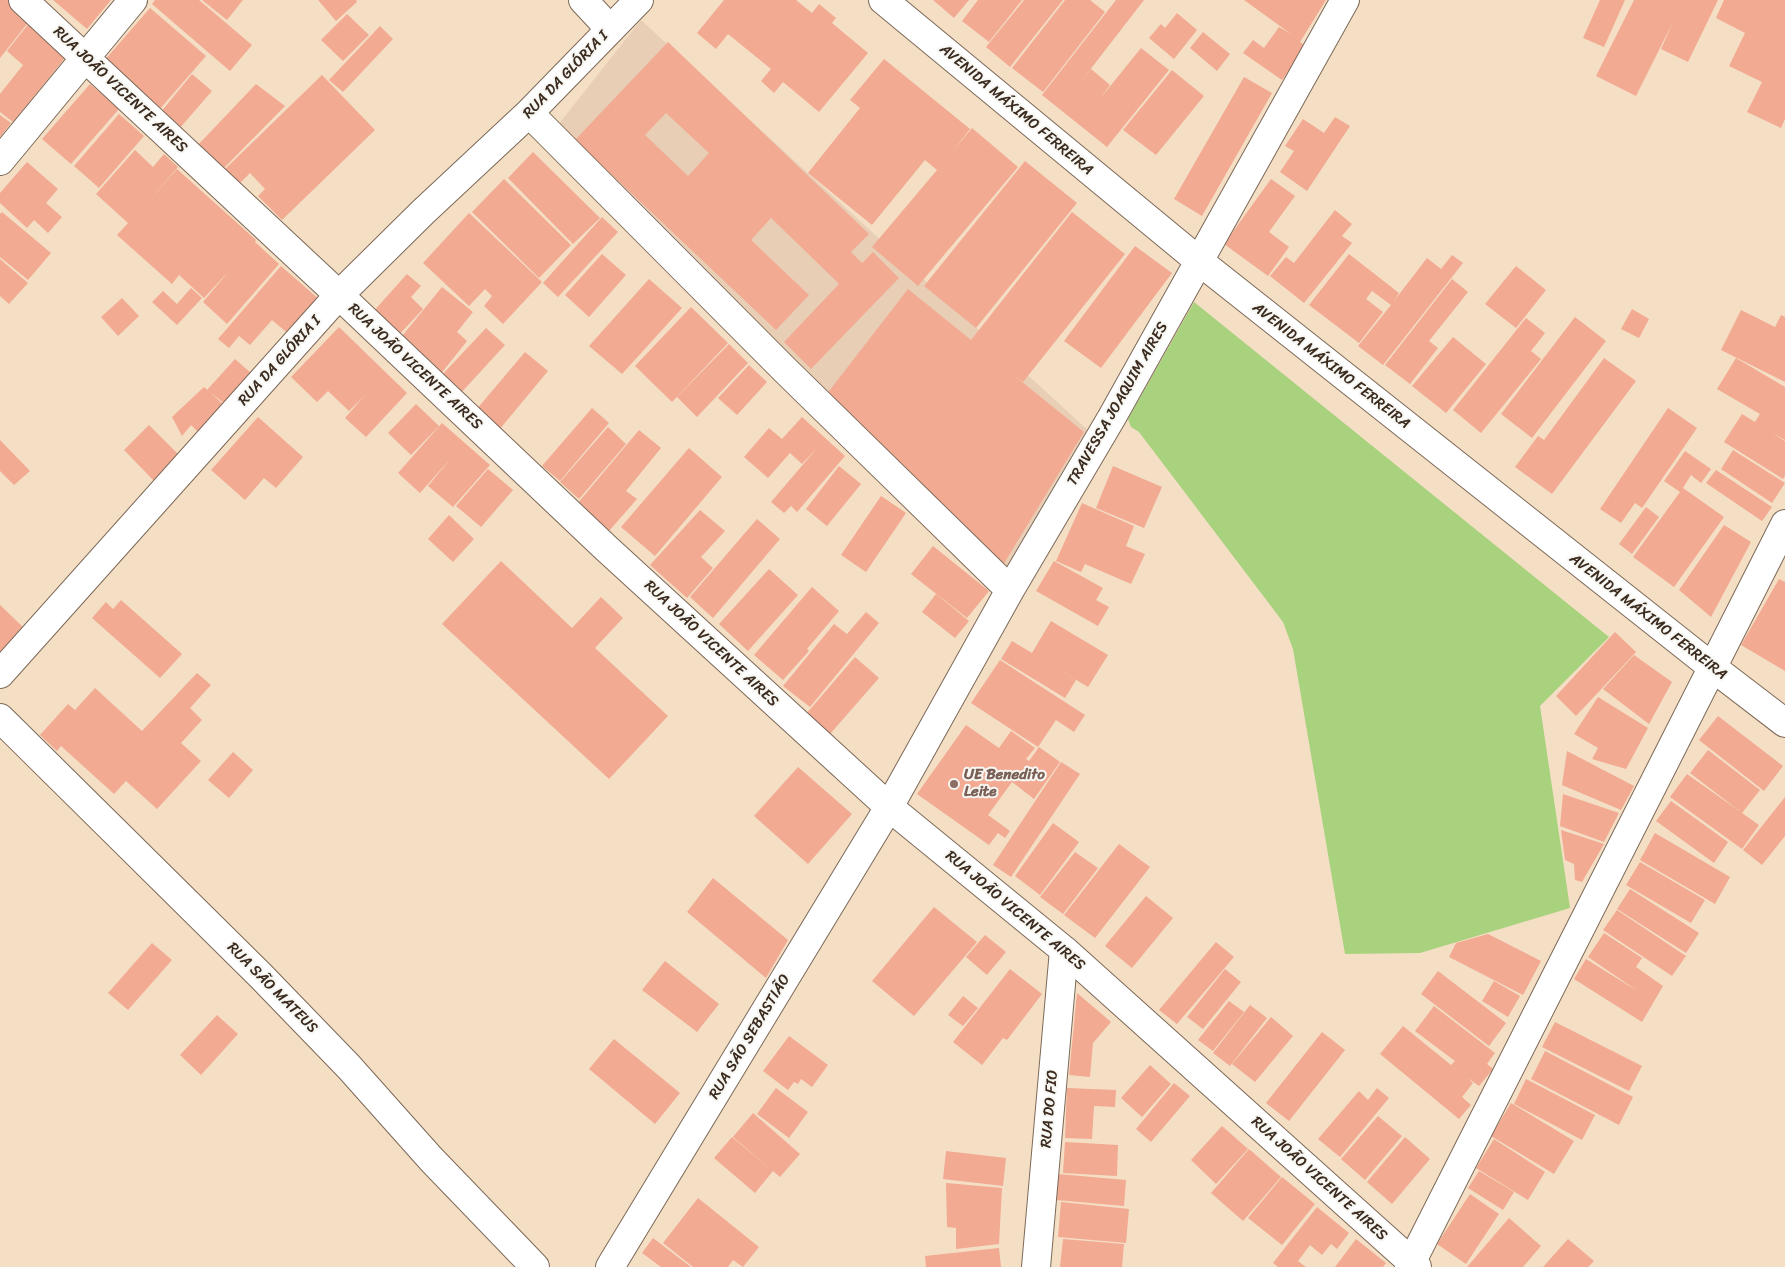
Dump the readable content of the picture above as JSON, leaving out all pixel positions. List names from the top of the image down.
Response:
{
  "streets": {
    "street": [
      "RUA DA GLÓRIA I",
      "RUA JOÃO VICENTE AIRES",
      "AVENIDA MÁXIMO FERREIRA",
      "TRAVESSA JOAQUIM AIRES",
      "RUA SÃO MATEUS",
      "RUA SÃO SEBASTIÃO",
      "RUA DO FIO"
    ]
  },
  "crossings": [
    ["RUA DA GLÓRIA I", "RUA JOÃO VICENTE AIRES"],
    ["RUA JOÃO VICENTE AIRES", "TRAVESSA JOAQUIM AIRES"],
    ["RUA JOÃO VICENTE AIRES", "RUA SÃO SEBASTIÃO"],
    ["RUA JOÃO VICENTE AIRES", "RUA DO FIO"],
    ["AVENIDA MÁXIMO FERREIRA", "TRAVESSA JOAQUIM AIRES"],
    ["TRAVESSA JOAQUIM AIRES", "RUA SÃO SEBASTIÃO"]
  ],
  "places": ["UE Benedito Leite"]
}
